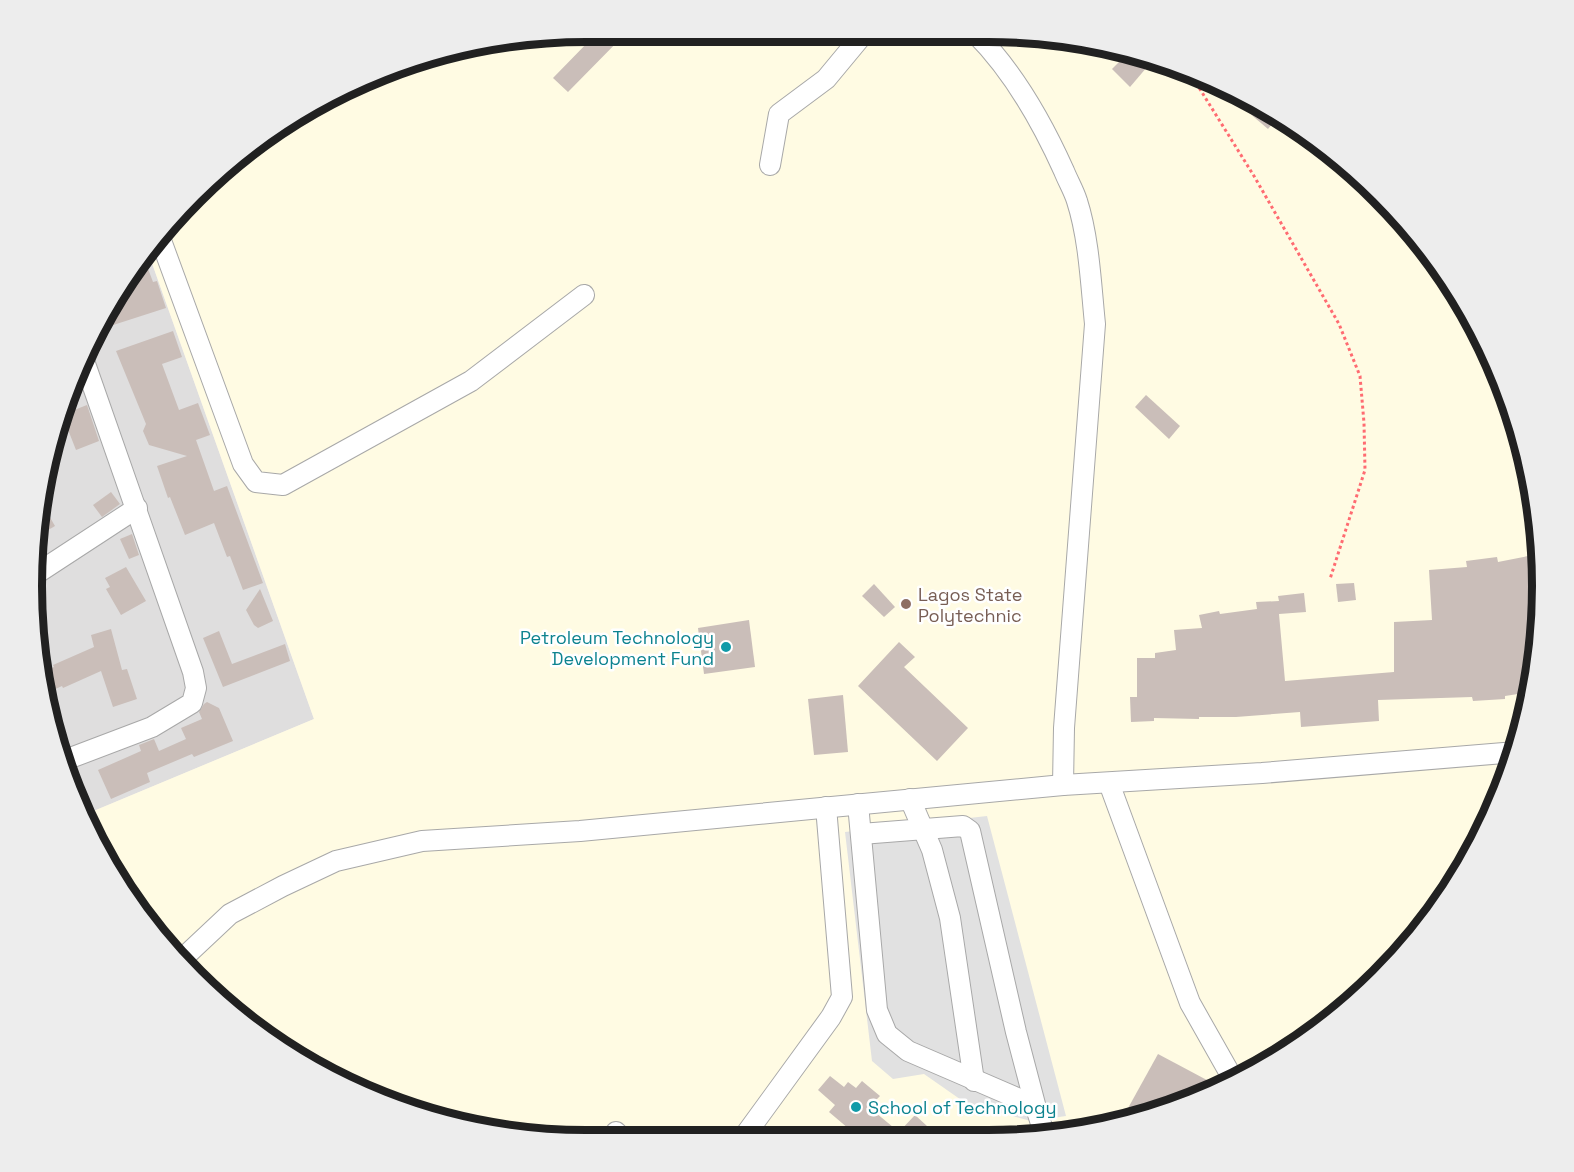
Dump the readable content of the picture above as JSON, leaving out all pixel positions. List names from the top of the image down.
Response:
{
  "places": ["Lagos State Polytechnic", "Petroleum Technology Development Fund", "School of Technology"]
}
